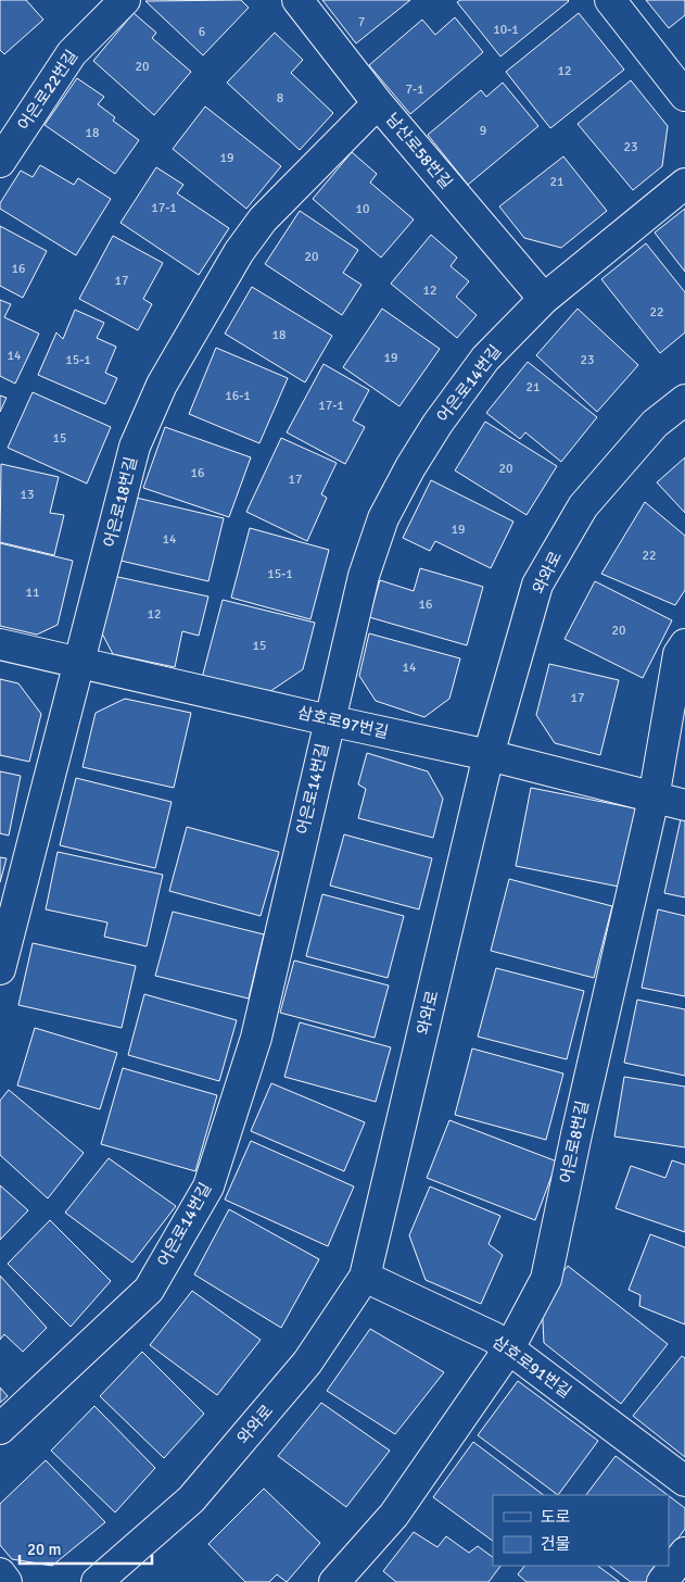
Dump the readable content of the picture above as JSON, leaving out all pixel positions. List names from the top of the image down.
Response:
{
  "streets": {
    "street": [
      "어은로22번길",
      "남산로58번길",
      "어은로14번길",
      "어은로18번길",
      "와와로",
      "삼호로97번길",
      "어은로8번길",
      "삼호로91번길"
    ]
  },
  "crossings": [
    ["남산로58번길", "어은로14번길"],
    ["남산로58번길", "어은로18번길"],
    ["어은로14번길", "삼호로97번길"],
    ["어은로18번길", "삼호로97번길"],
    ["와와로", "삼호로97번길"],
    ["와와로", "삼호로91번길"],
    ["삼호로97번길", "어은로8번길"],
    ["어은로8번길", "삼호로91번길"]
  ],
  "house_numbers": [
    "7",
    "10-1",
    "6",
    "20",
    "12",
    "7-1",
    "8",
    "9",
    "18",
    "23",
    "19",
    "21",
    "17-1",
    "10",
    "20",
    "16",
    "17",
    "12",
    "22",
    "18",
    "14",
    "19",
    "15-1",
    "23",
    "21",
    "16-1",
    "17-1",
    "15",
    "20",
    "16",
    "17",
    "13",
    "19",
    "14",
    "22",
    "15-1",
    "11",
    "16",
    "12",
    "20",
    "15",
    "14",
    "17"
  ],
  "legend": ["도로", "건물"],
  "scale_bar": "20 m"
}
